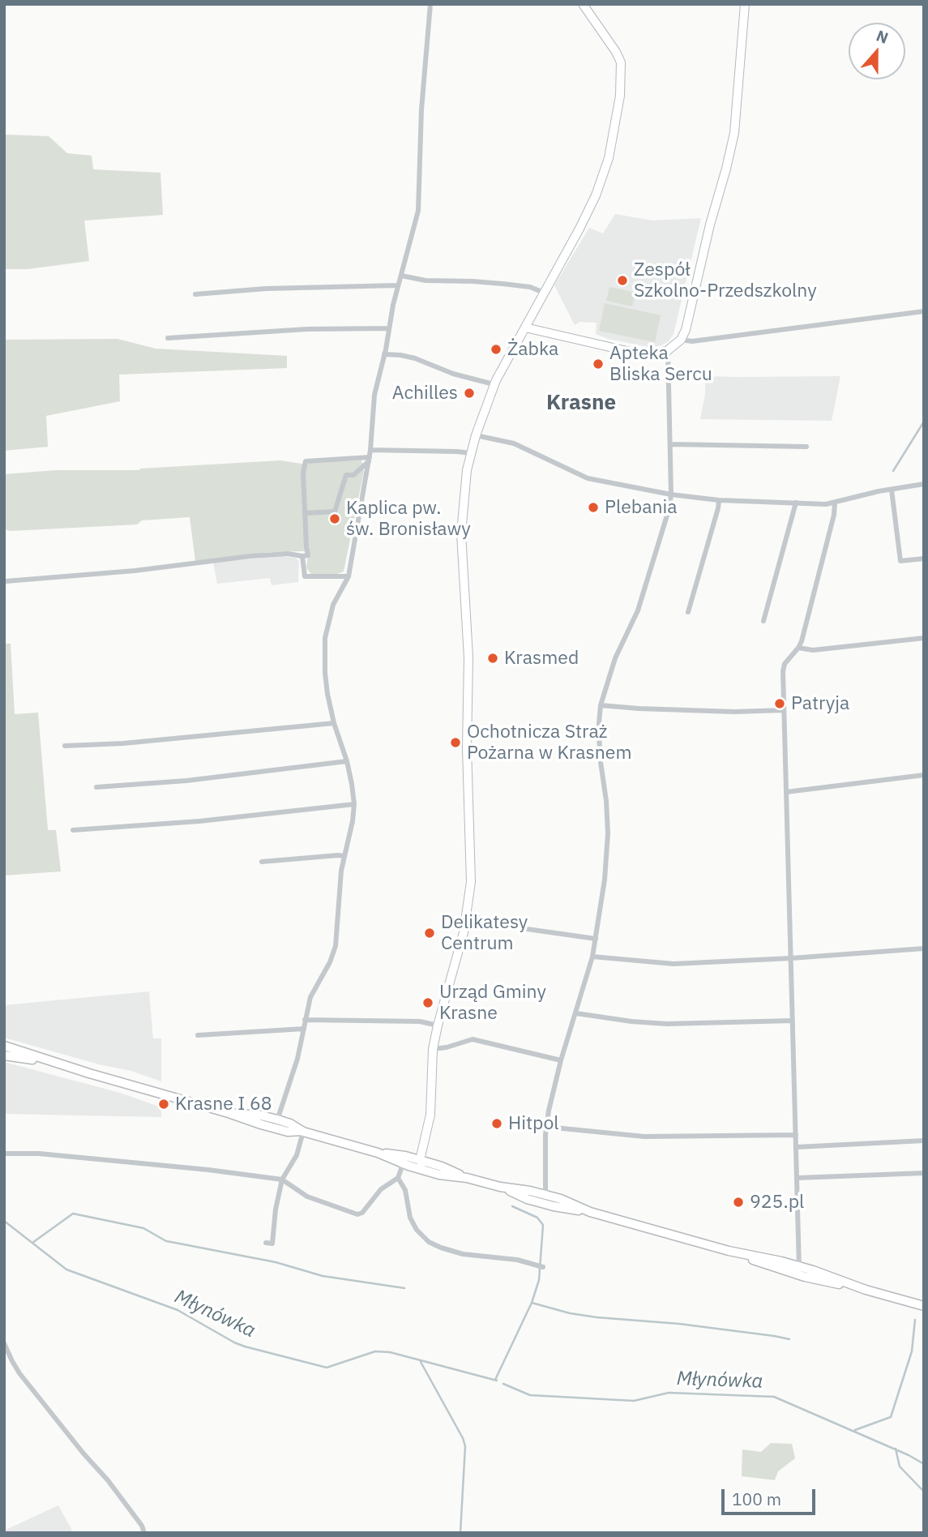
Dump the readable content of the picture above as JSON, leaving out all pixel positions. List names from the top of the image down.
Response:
{
  "districts": ["Krasne"],
  "water": ["Młynówka"],
  "places": [
    "Zespół Szkolno-Przedszkolny",
    "Żabka",
    "Apteka Bliska Sercu",
    "Achilles",
    "Plebania",
    "Kaplica pw. św. Bronisławy",
    "Krasmed",
    "Patryja",
    "Ochotnicza Straż Pożarna w Krasnem",
    "Delikatesy Centrum",
    "Urząd Gminy Krasne",
    "Krasne I 68",
    "Hitpol",
    "925.pl"
  ],
  "scale_bar": "100 m",
  "north": "top"
}
